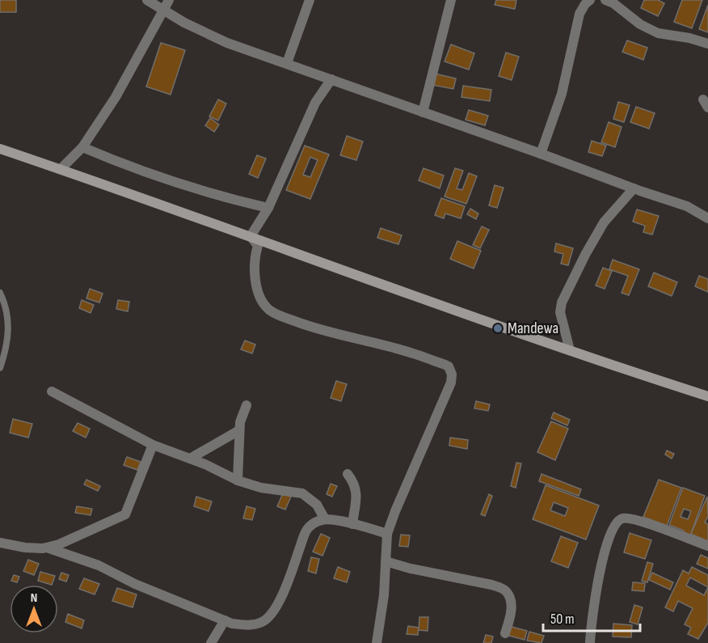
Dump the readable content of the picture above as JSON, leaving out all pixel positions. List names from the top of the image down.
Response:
{
  "places": ["Mandewa"],
  "scale_bar": "50 m",
  "north": "top"
}
